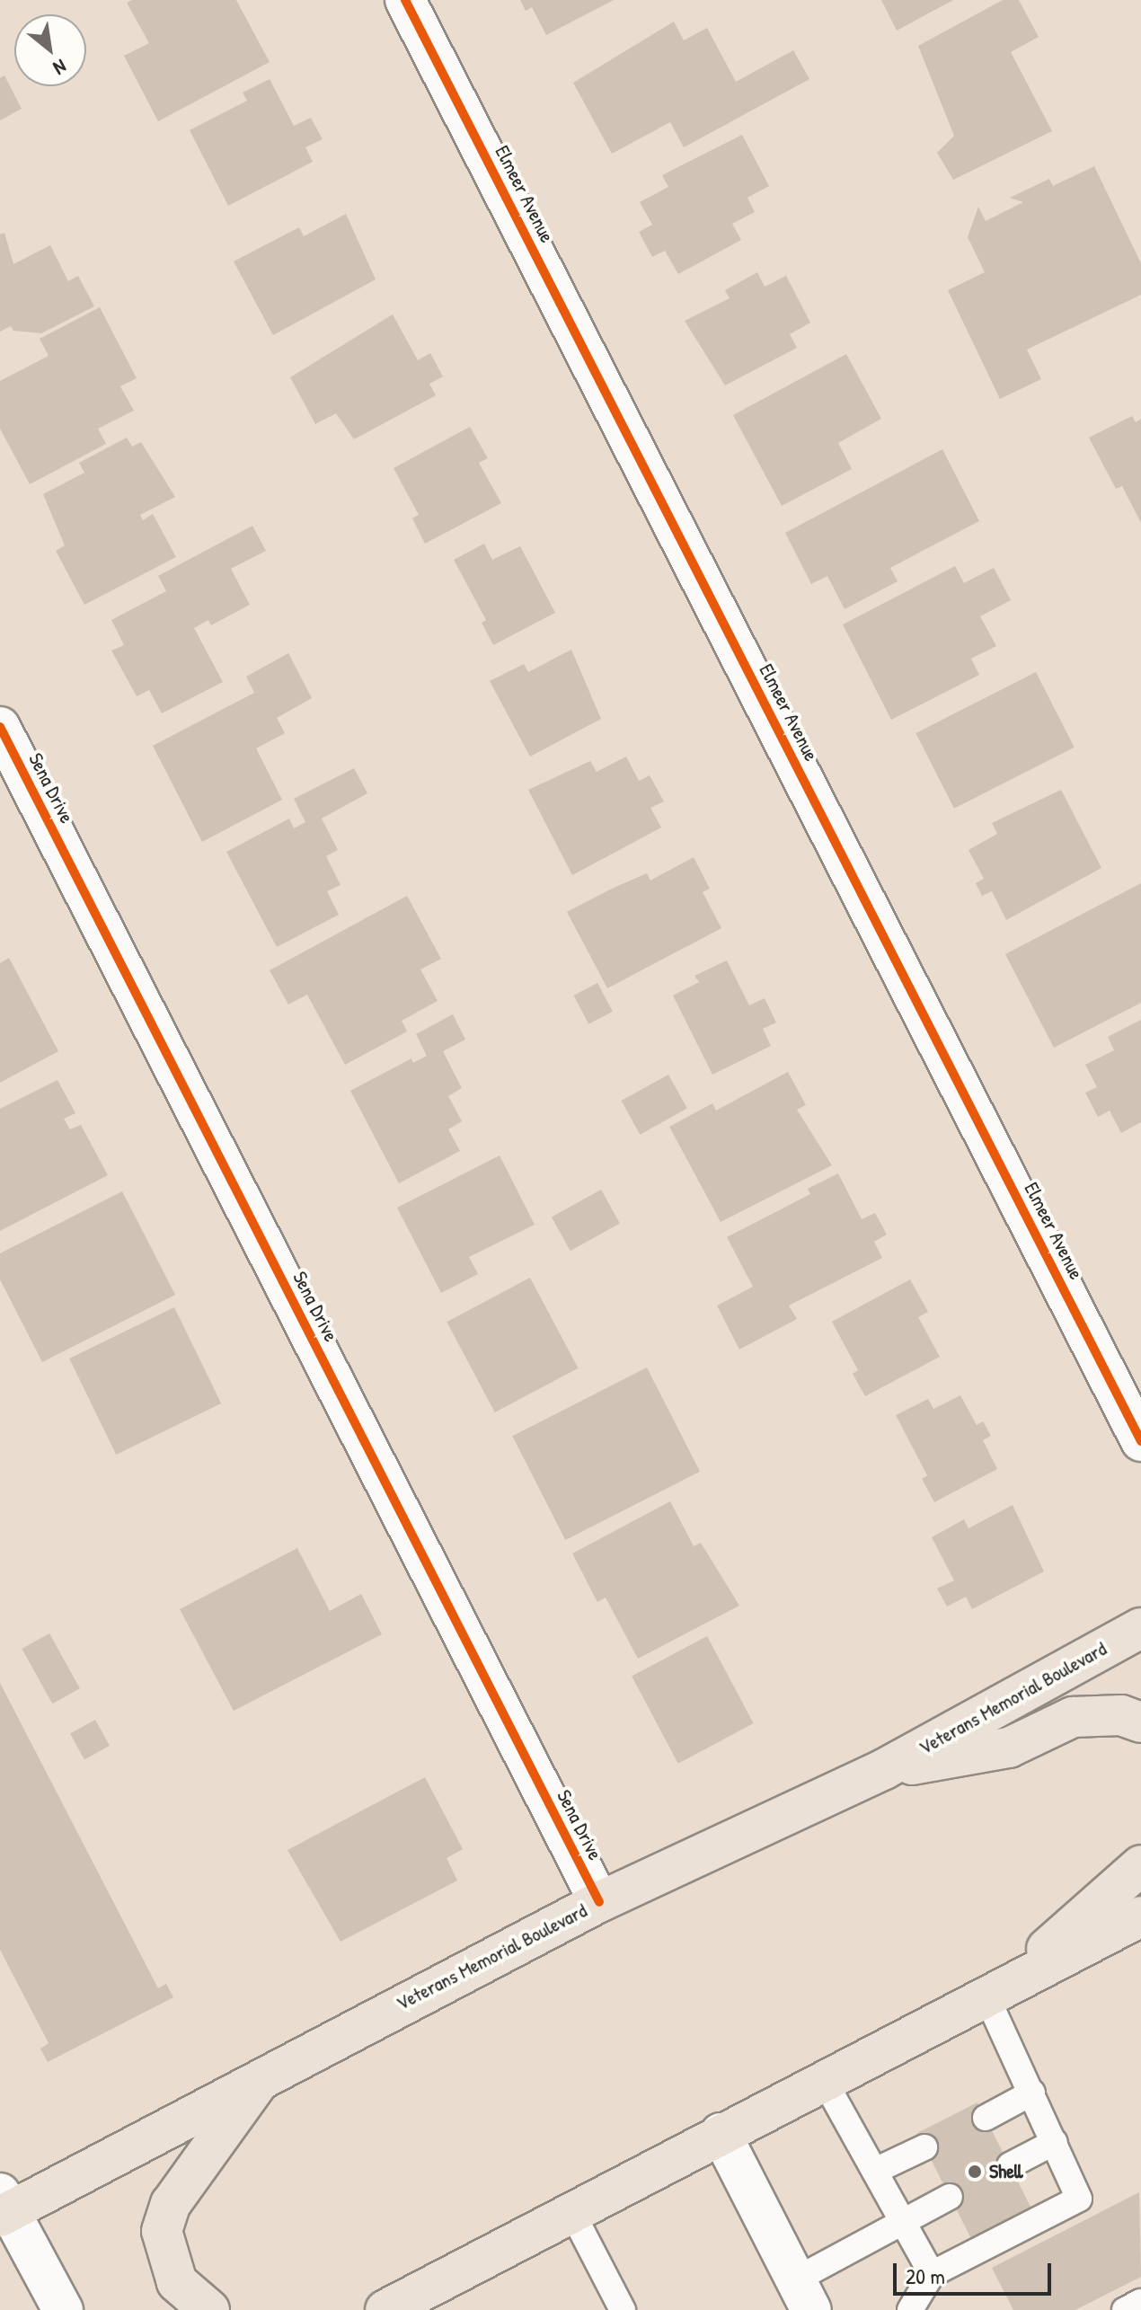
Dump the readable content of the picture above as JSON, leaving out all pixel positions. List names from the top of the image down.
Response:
{
  "streets": {
    "main road": ["Veterans Memorial Boulevard"],
    "street": ["Elmeer Avenue", "Sena Drive"]
  },
  "crossings": [
    ["Sena Drive", "Veterans Memorial Boulevard"]
  ],
  "places": ["Shell"],
  "scale_bar": "20 m",
  "north": "bottom right"
}
